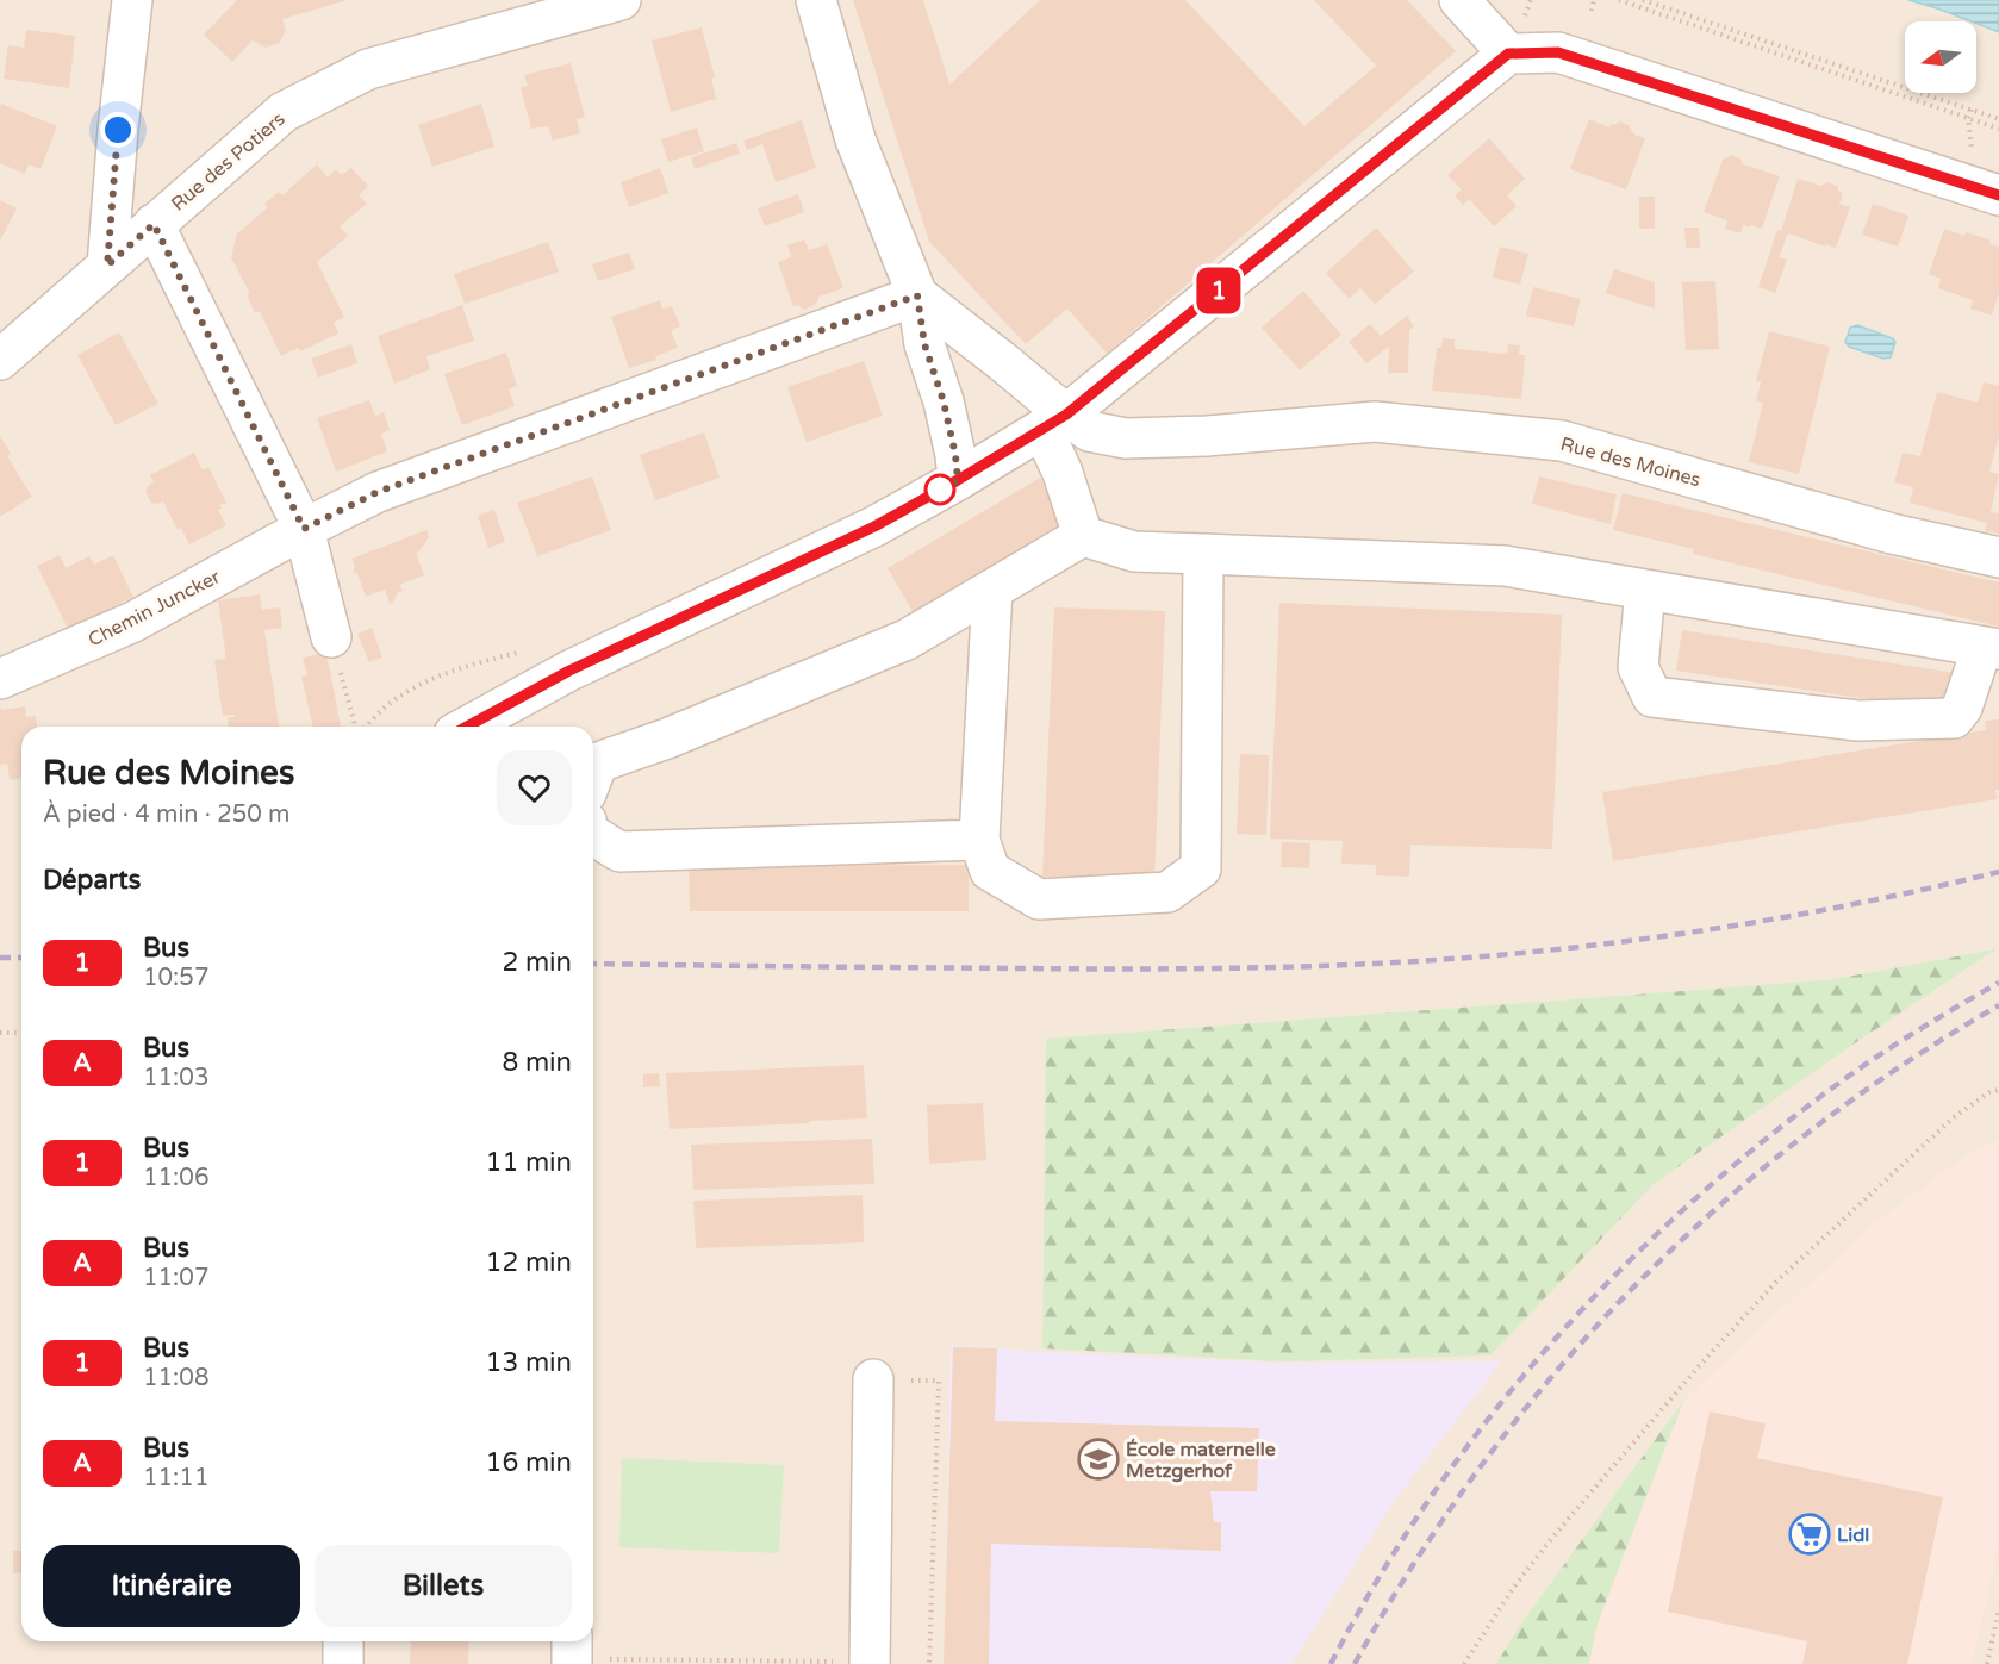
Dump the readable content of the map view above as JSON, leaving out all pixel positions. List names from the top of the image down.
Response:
{
  "streets": {
    "street": ["Rue des Potiers", "Rue des Moines", "Chemin Juncker"]
  },
  "crossings": [
    ["Rue des Moines", "Chemin Juncker"]
  ],
  "places": {
    "school or university": ["École maternelle Metzgerhof"],
    "supermarket": ["Lidl"]
  },
  "lines": ["bus line 1"],
  "north": "left",
  "page": {
    "on_map": "1",
    "heading": [
      ["Rue des Moines", "À pied · 4 min · 250 m"],
      "Départs"
    ],
    "list": [
      {
        "mark": "1",
        "name": "Bus",
        "note": "10:57",
        "value": "2 min"
      },
      {
        "mark": "A",
        "name": "Bus",
        "note": "11:03",
        "value": "8 min"
      },
      {
        "mark": "1",
        "name": "Bus",
        "note": "11:06",
        "value": "11 min"
      },
      {
        "mark": "A",
        "name": "Bus",
        "note": "11:07",
        "value": "12 min"
      },
      {
        "mark": "1",
        "name": "Bus",
        "note": "11:08",
        "value": "13 min"
      },
      {
        "mark": "A",
        "name": "Bus",
        "note": "11:11",
        "value": "16 min"
      }
    ],
    "buttons": ["Itinéraire", "Billets"]
  }
}
